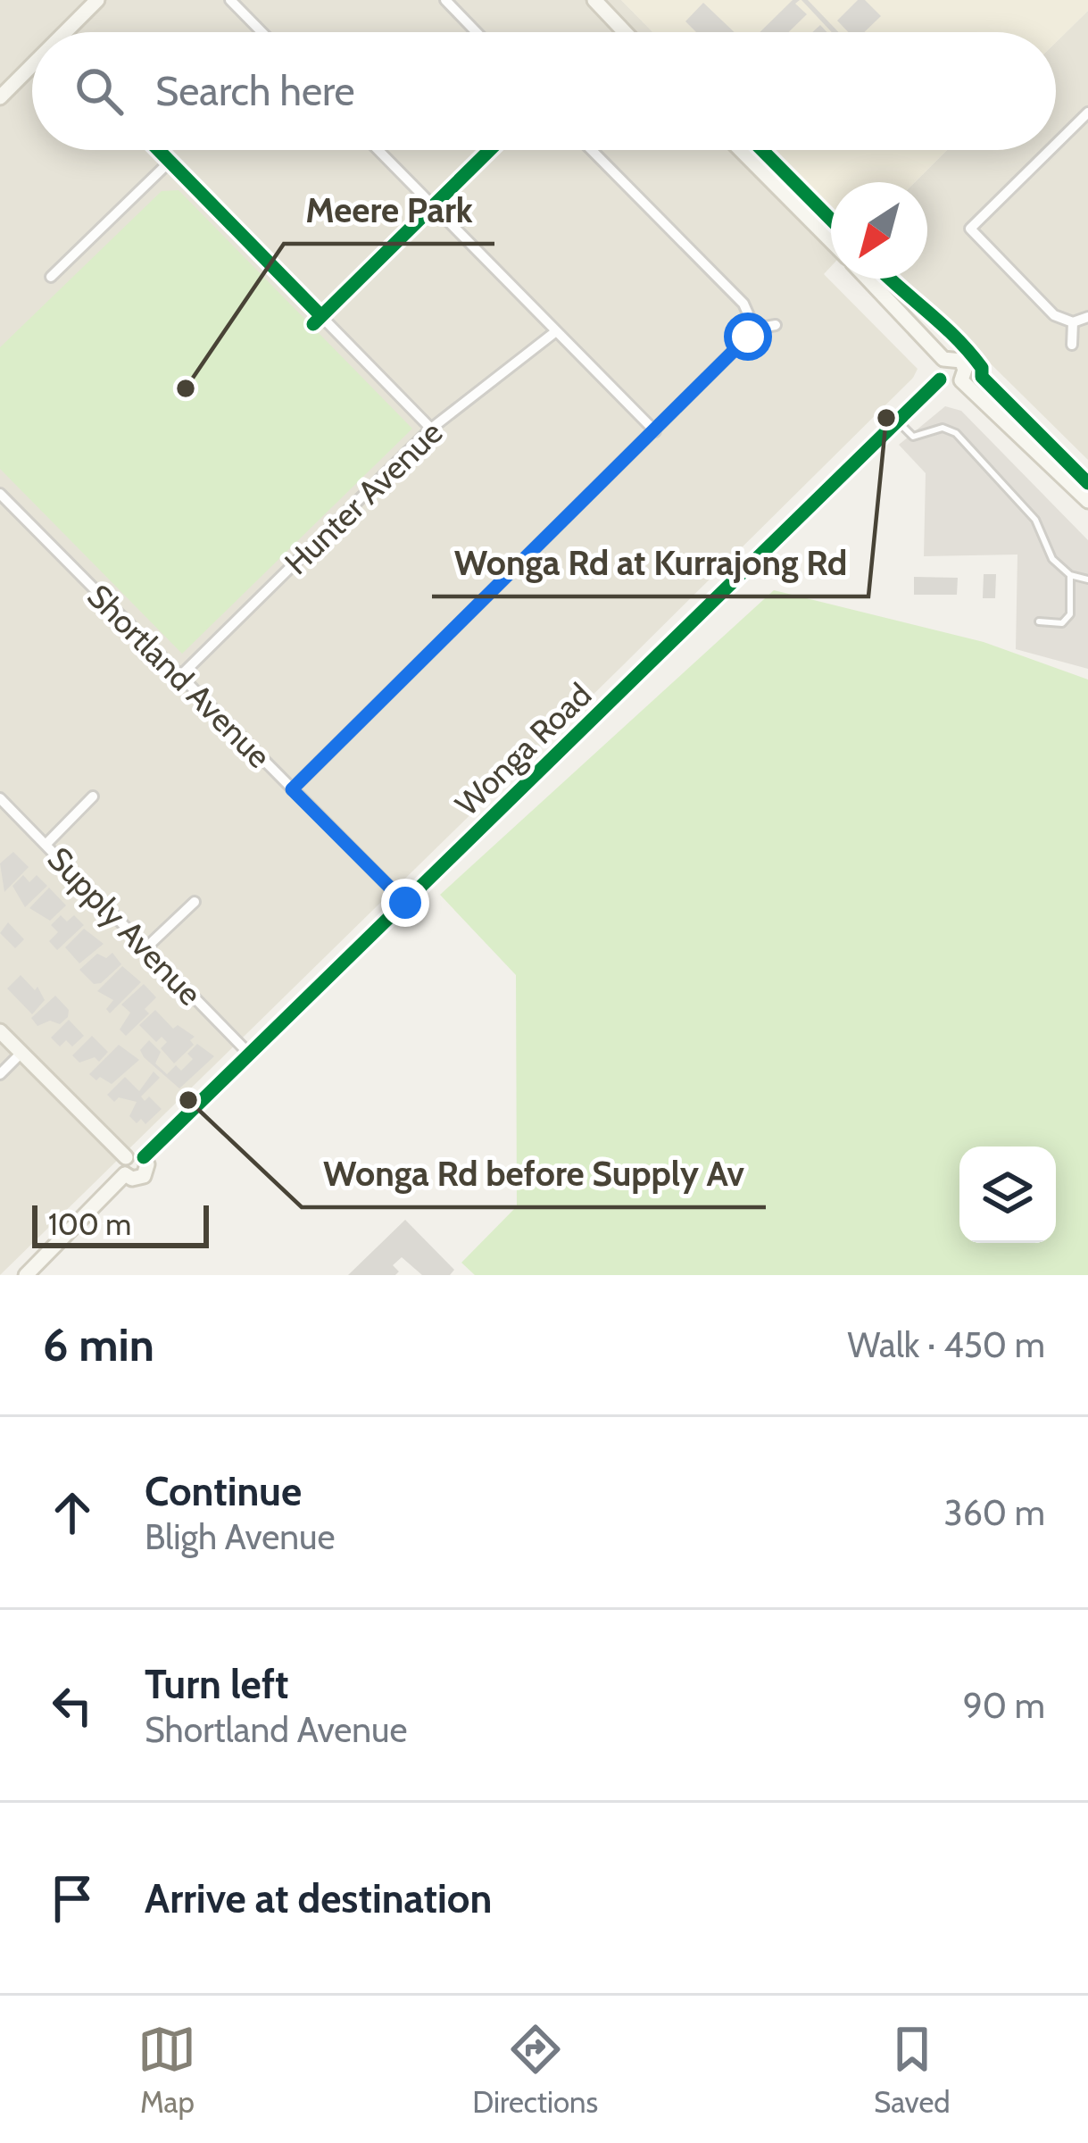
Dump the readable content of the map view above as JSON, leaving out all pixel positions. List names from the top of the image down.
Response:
{
  "streets": {
    "street": [
      "Hunter Avenue",
      "Shortland Avenue",
      "Wonga Road",
      "Supply Avenue"
    ]
  },
  "crossings": [
    ["Hunter Avenue", "Shortland Avenue"],
    ["Shortland Avenue", "Wonga Road"],
    ["Wonga Road", "Supply Avenue"]
  ],
  "places": ["Meere Park", "Wonga Rd at Kurrajong Rd", "Wonga Rd before Supply Av"],
  "scale_bar": "100 m",
  "north": "bottom left",
  "page": {
    "search": "Search here",
    "scale": "100 m",
    "heading": ["6 min", "Walk · 450 m"],
    "list": [
      ["Continue", "Bligh Avenue", "360 m"],
      ["Turn left", "Shortland Avenue", "90 m"],
      "Arrive at destination"
    ],
    "nav": ["Map", "Directions", "Saved"]
  }
}
